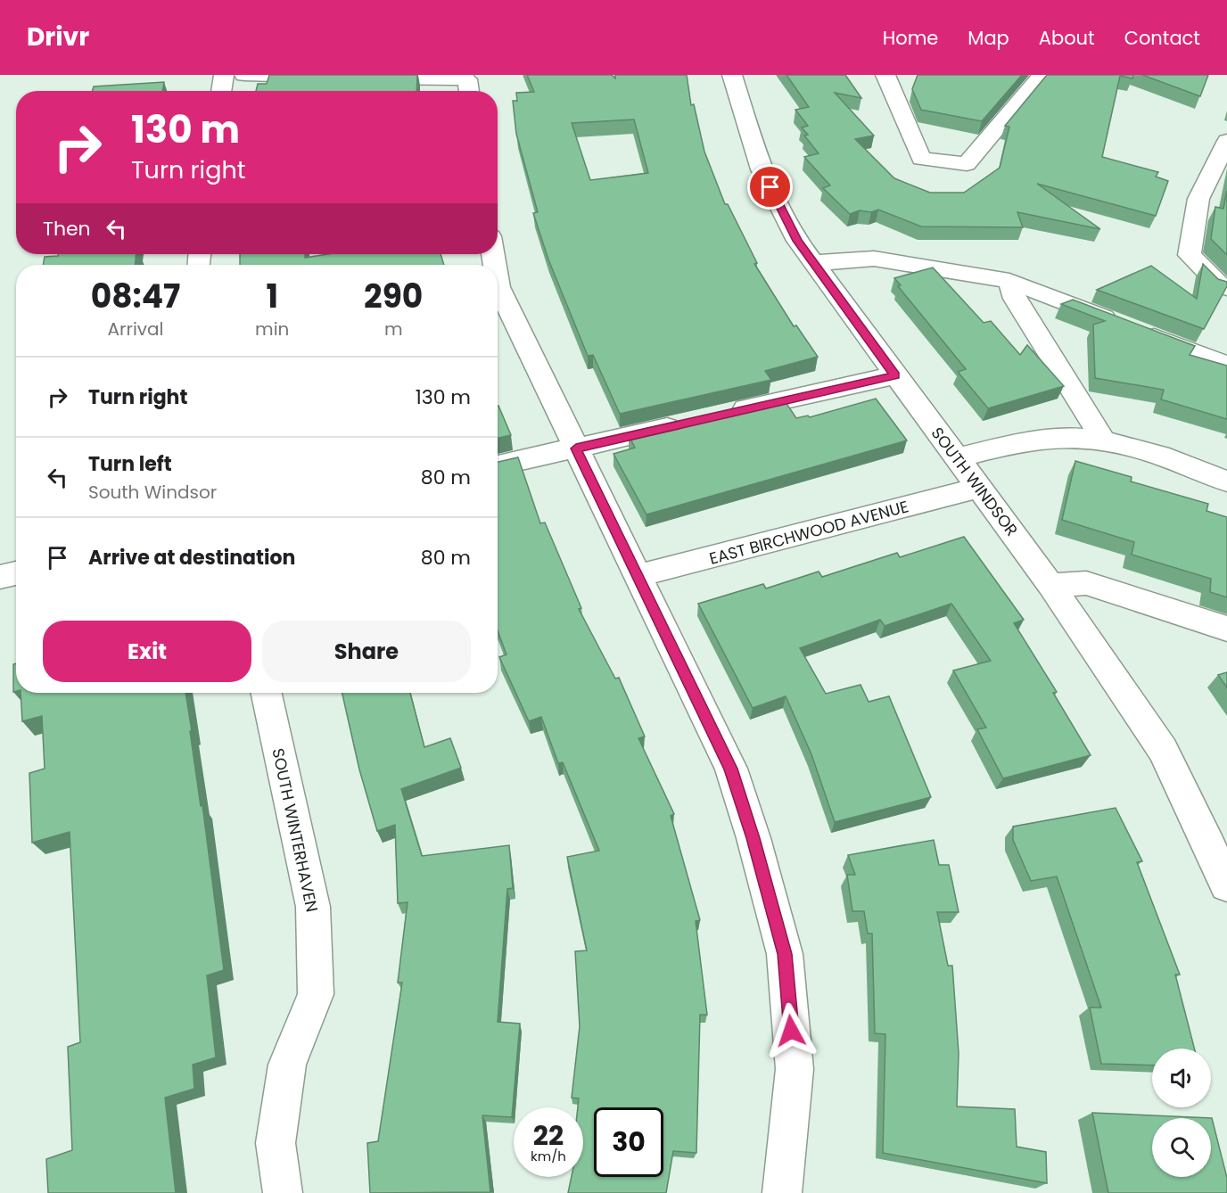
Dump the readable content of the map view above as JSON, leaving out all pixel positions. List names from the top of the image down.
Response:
{
  "streets": {
    "street": ["SOUTH WINDSOR", "EAST BIRCHWOOD AVENUE", "SOUTH WINTERHAVEN"]
  },
  "crossings": [
    ["SOUTH WINDSOR", "EAST BIRCHWOOD AVENUE"]
  ],
  "page": {
    "header": "Drivr",
    "nav": [
      "Home",
      "Map",
      "About",
      "Contact"
    ],
    "turn": ["130 m", "Turn right"],
    "then": "Then",
    "eta": [
      "08:47",
      "Arrival",
      "1",
      "min",
      "290",
      "m"
    ],
    "list": [
      {
        "name": "Turn right",
        "value": "130 m"
      },
      {
        "name": "Turn left",
        "note": "South Windsor",
        "value": "80 m"
      },
      {
        "name": "Arrive at destination",
        "value": "80 m"
      }
    ],
    "buttons": ["Exit", "Share"],
    "speed": "22 km/h",
    "limit": "30"
  }
}
